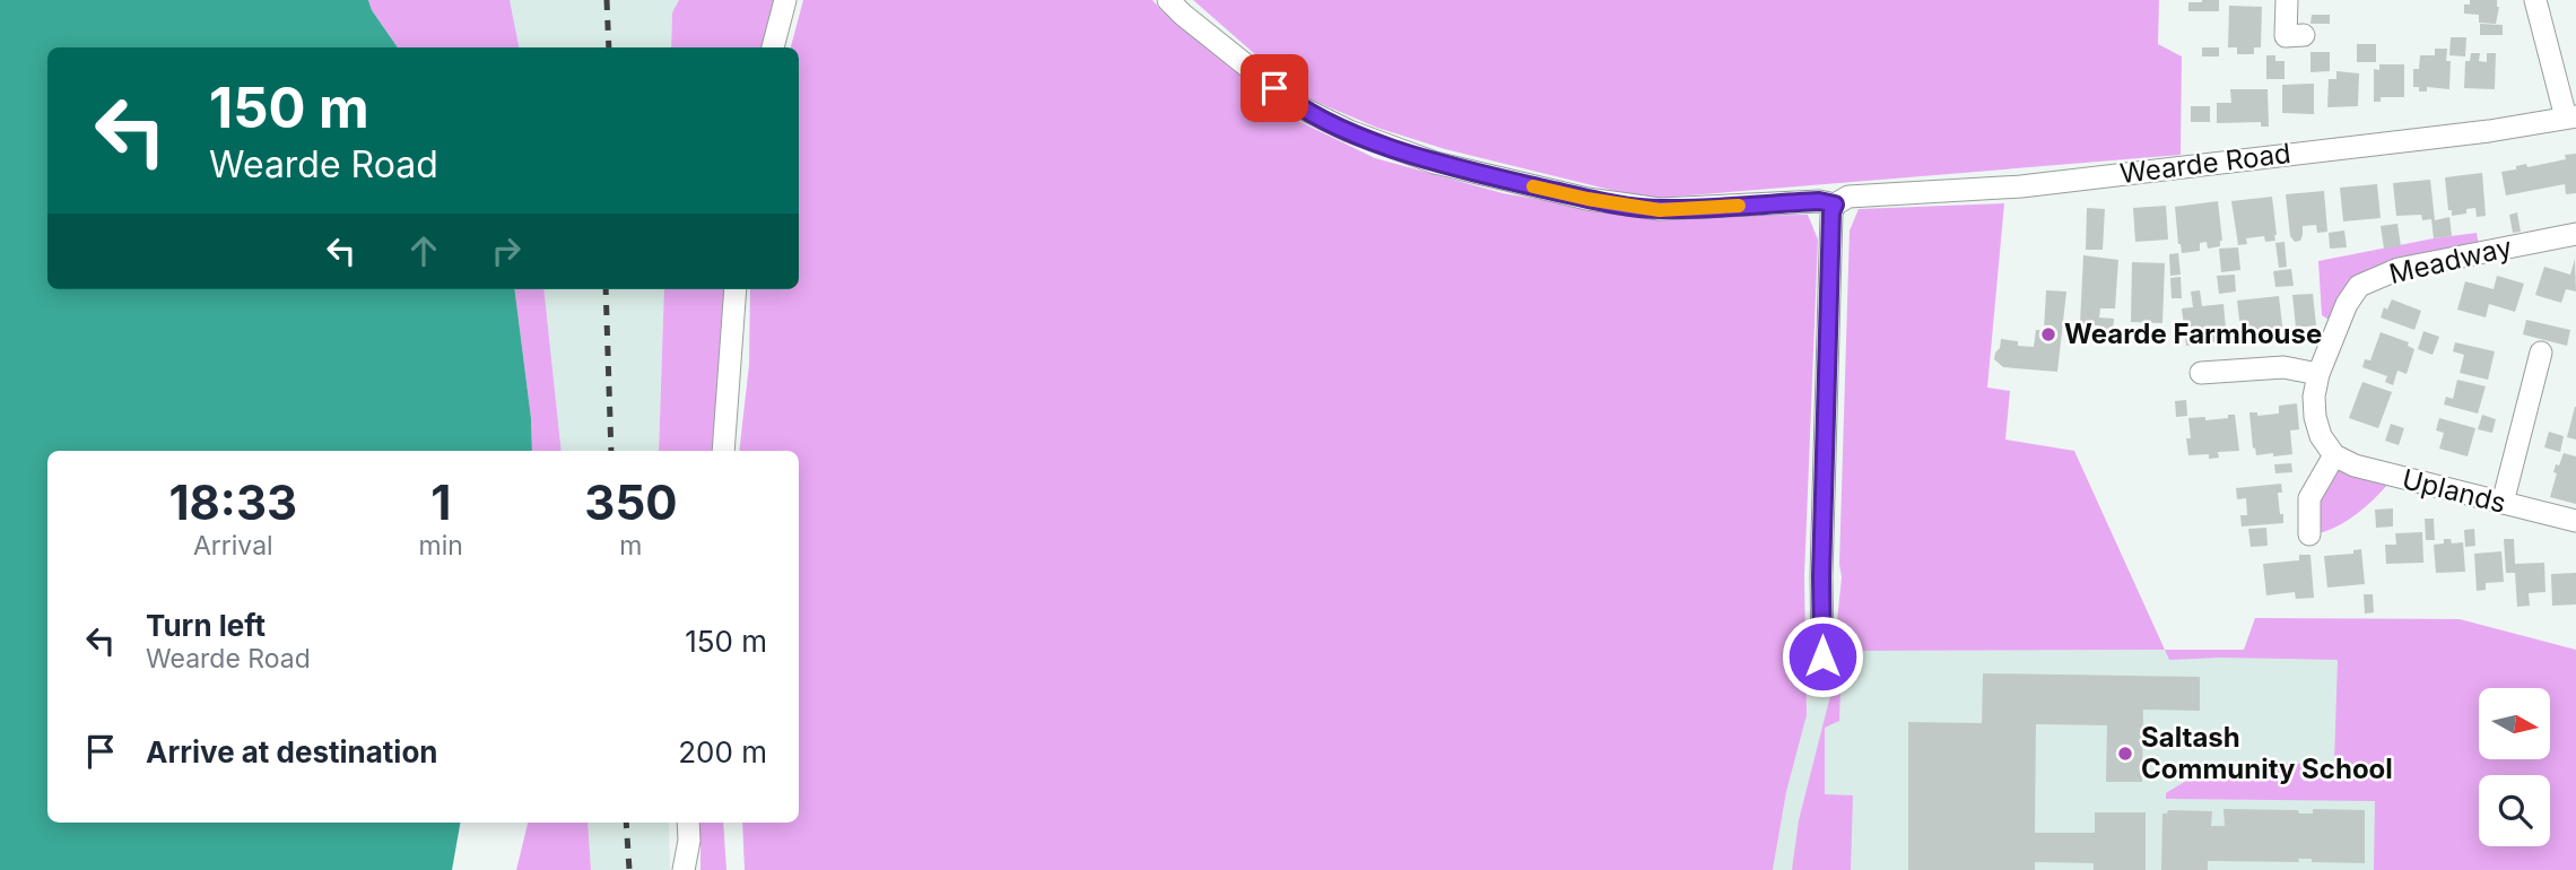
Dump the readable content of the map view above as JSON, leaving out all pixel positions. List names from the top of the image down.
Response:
{
  "streets": {
    "street": ["Wearde Road", "Meadway", "Uplands"]
  },
  "crossings": [
    ["Meadway", "Uplands"]
  ],
  "places": ["Wearde Farmhouse", "Saltash Community School"],
  "north": "right",
  "page": {
    "turn": ["150 m", "Wearde Road"],
    "eta": [
      "18:33",
      "Arrival",
      "1",
      "min",
      "350",
      "m"
    ],
    "list": [
      {
        "name": "Turn left",
        "note": "Wearde Road",
        "value": "150 m"
      },
      {
        "name": "Arrive at destination",
        "value": "200 m"
      }
    ]
  }
}
